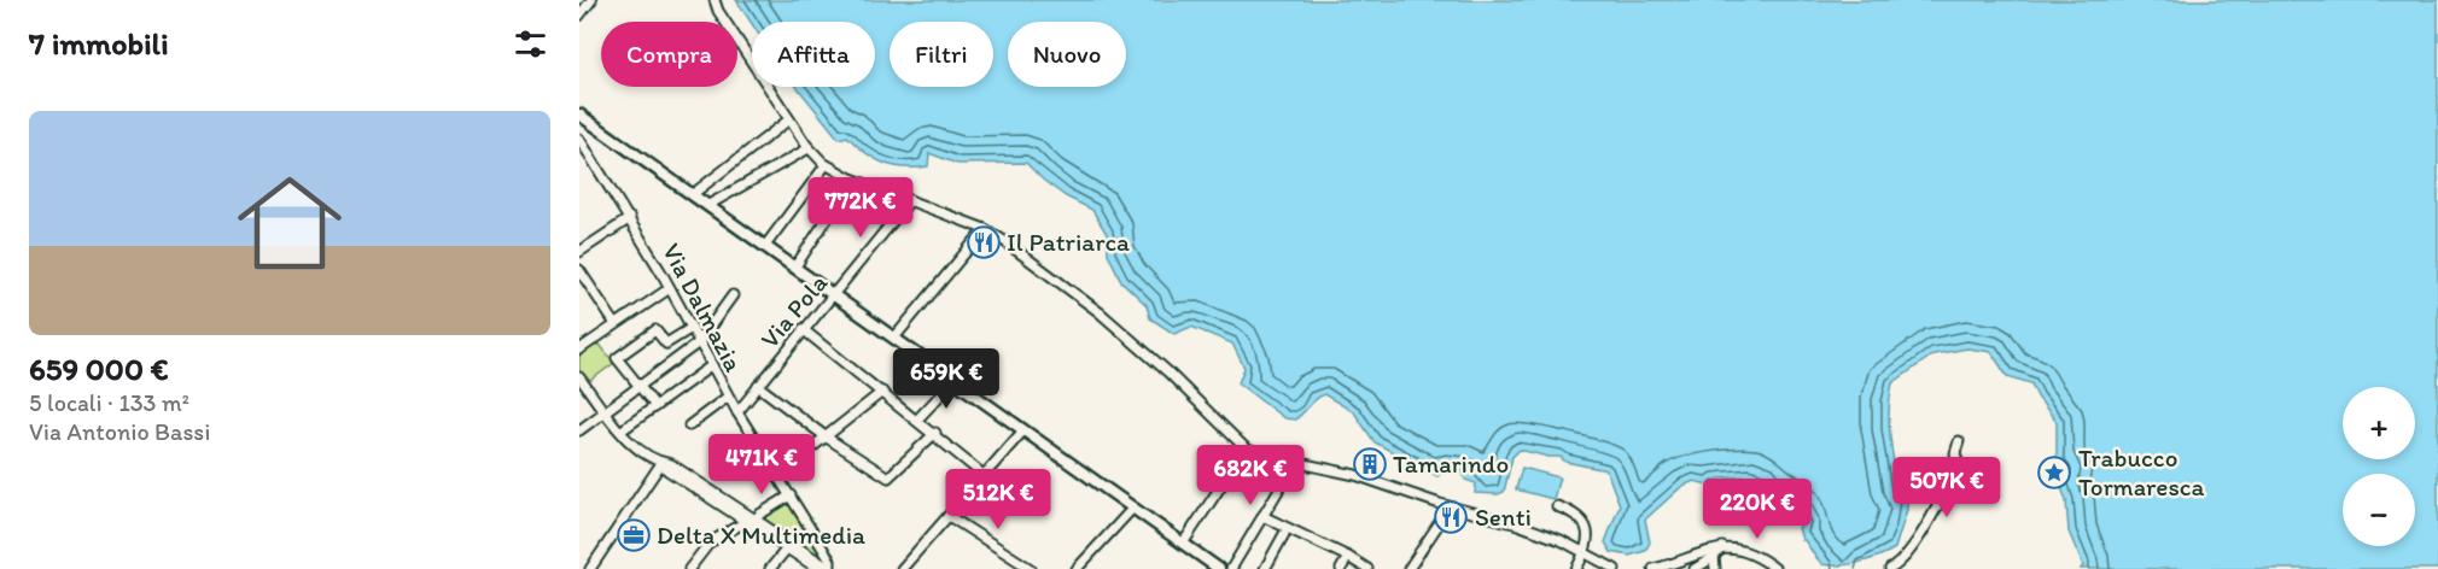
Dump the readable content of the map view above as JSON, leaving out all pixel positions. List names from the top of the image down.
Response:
{
  "streets": {
    "street": ["Via Dalmazia", "Via Pola"]
  },
  "crossings": [
    ["Via Dalmazia", "Via Pola"]
  ],
  "places": {
    "restaurant": ["Il Patriarca", "Senti"],
    "building": ["Tamarindo"],
    "place": ["Trabucco Tormaresca"],
    "office": ["Delta X Multimedia"]
  },
  "page": {
    "heading": "7 immobili",
    "chip": [
      "Compra",
      "Affitta",
      "Filtri",
      "Nuovo"
    ],
    "list": [
      {
        "name": "659 000 €",
        "note": "5 locali · 133 m² · Via Antonio Bassi"
      }
    ],
    "price": [
      "772K €",
      "659K €",
      "471K €",
      "682K €",
      "507K €",
      "512K €",
      "220K €"
    ],
    "map_buttons": ["+", "−"]
  }
}
